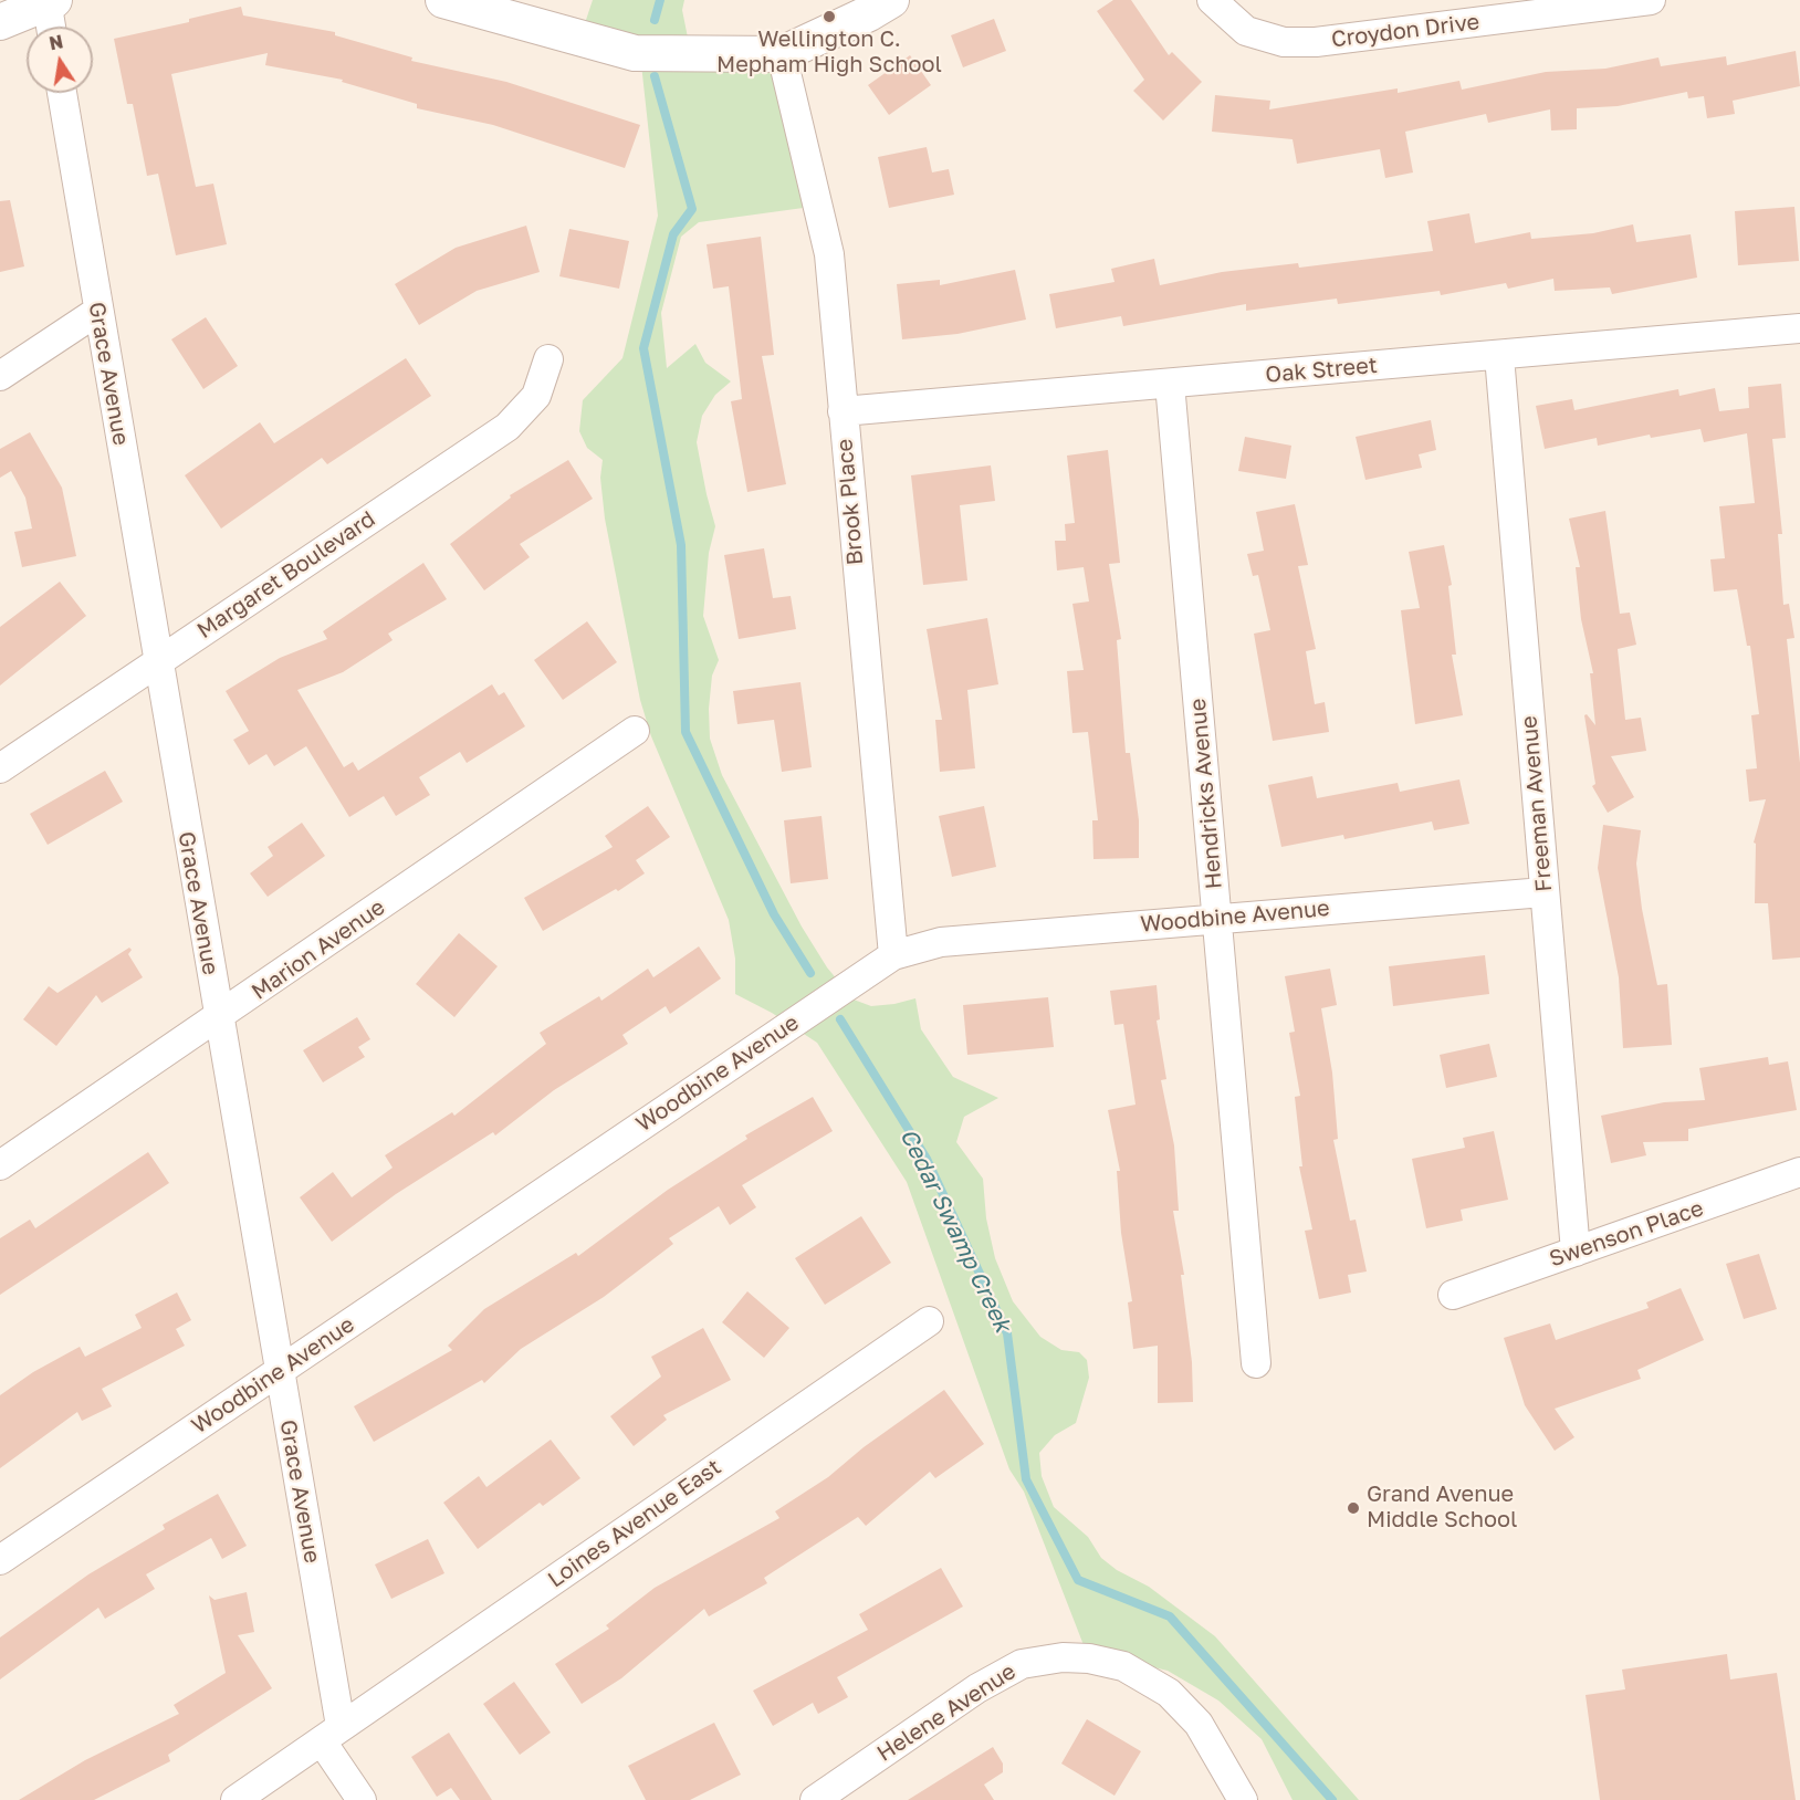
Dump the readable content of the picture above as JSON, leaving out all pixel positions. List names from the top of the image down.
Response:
{
  "streets": {
    "street": [
      "Croydon Drive",
      "Oak Street",
      "Grace Avenue",
      "Brook Place",
      "Margaret Boulevard",
      "Hendricks Avenue",
      "Freeman Avenue",
      "Woodbine Avenue",
      "Marion Avenue",
      "Swenson Place",
      "Loines Avenue East",
      "Helene Avenue"
    ]
  },
  "crossings": [
    ["Oak Street", "Brook Place"],
    ["Oak Street", "Hendricks Avenue"],
    ["Oak Street", "Freeman Avenue"],
    ["Grace Avenue", "Margaret Boulevard"],
    ["Grace Avenue", "Woodbine Avenue"],
    ["Grace Avenue", "Marion Avenue"],
    ["Grace Avenue", "Loines Avenue East"],
    ["Brook Place", "Woodbine Avenue"],
    ["Hendricks Avenue", "Woodbine Avenue"],
    ["Freeman Avenue", "Woodbine Avenue"],
    ["Freeman Avenue", "Swenson Place"]
  ],
  "water": ["Cedar Swamp Creek"],
  "places": ["Wellington C. Mepham High School", "Grand Avenue Middle School"],
  "north": "top"
}
